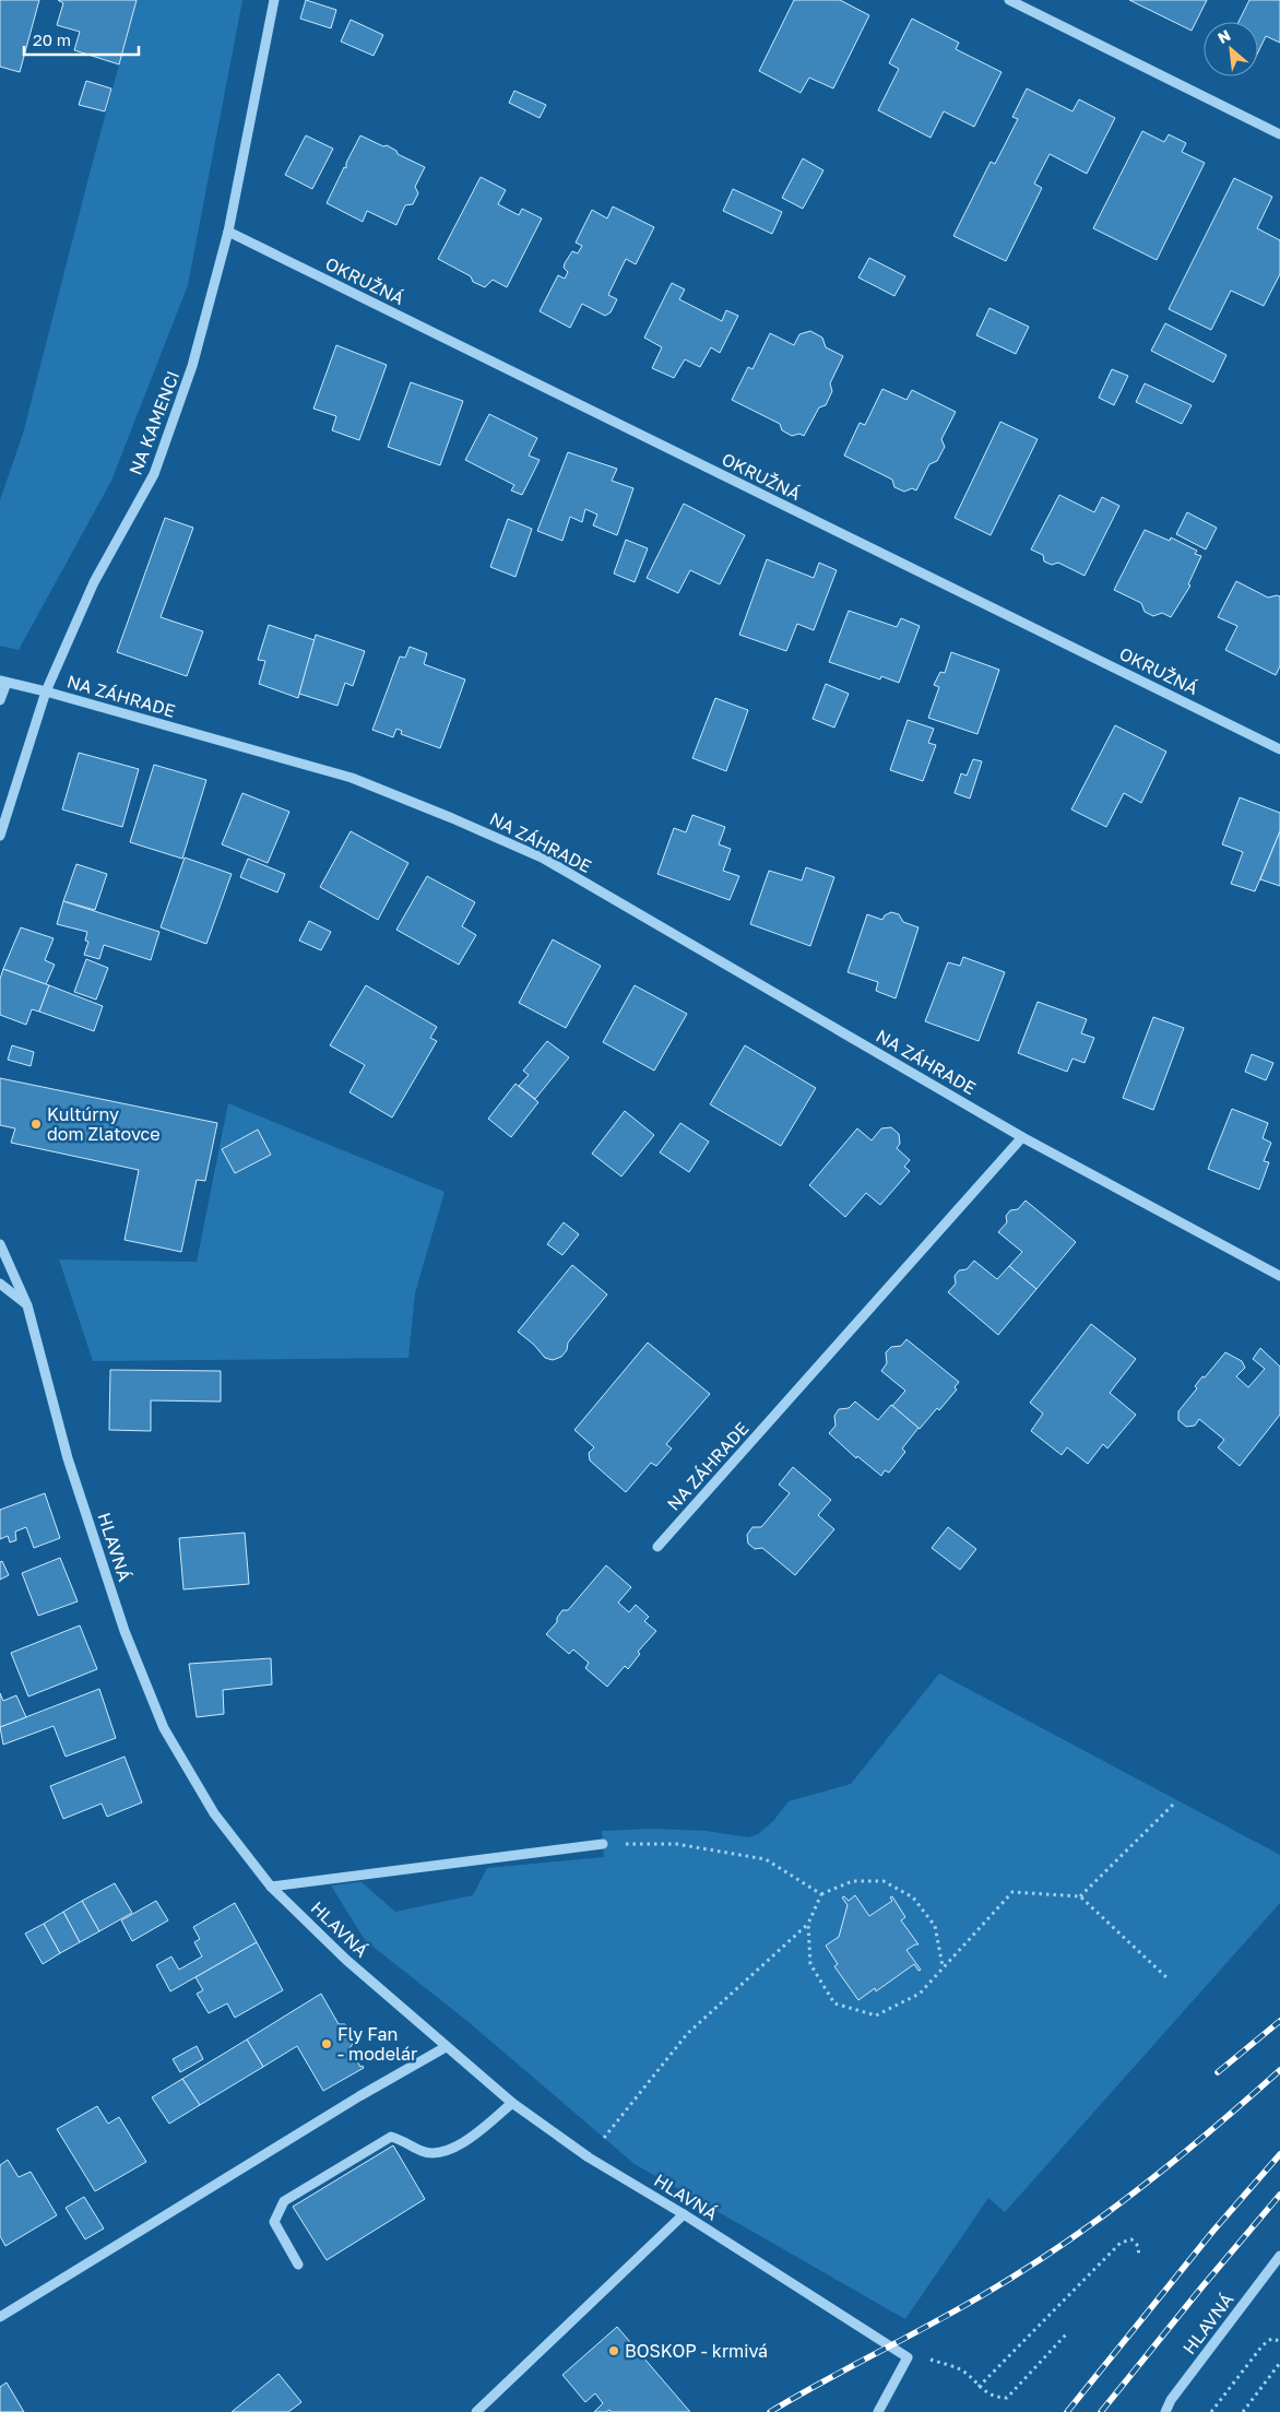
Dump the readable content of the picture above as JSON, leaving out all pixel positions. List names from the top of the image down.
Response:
{
  "streets": {
    "street": [
      "OKRUŽNÁ",
      "NA KAMENCI",
      "NA ZÁHRADE",
      "HLAVNÁ"
    ]
  },
  "crossings": [
    ["OKRUŽNÁ", "NA KAMENCI"],
    ["NA KAMENCI", "NA ZÁHRADE"]
  ],
  "places": ["Kultúrny dom Zlatovce", "Fly Fan - modelár", "BOSKOP - krmivá"],
  "scale_bar": "20 m",
  "north": "top left"
}
